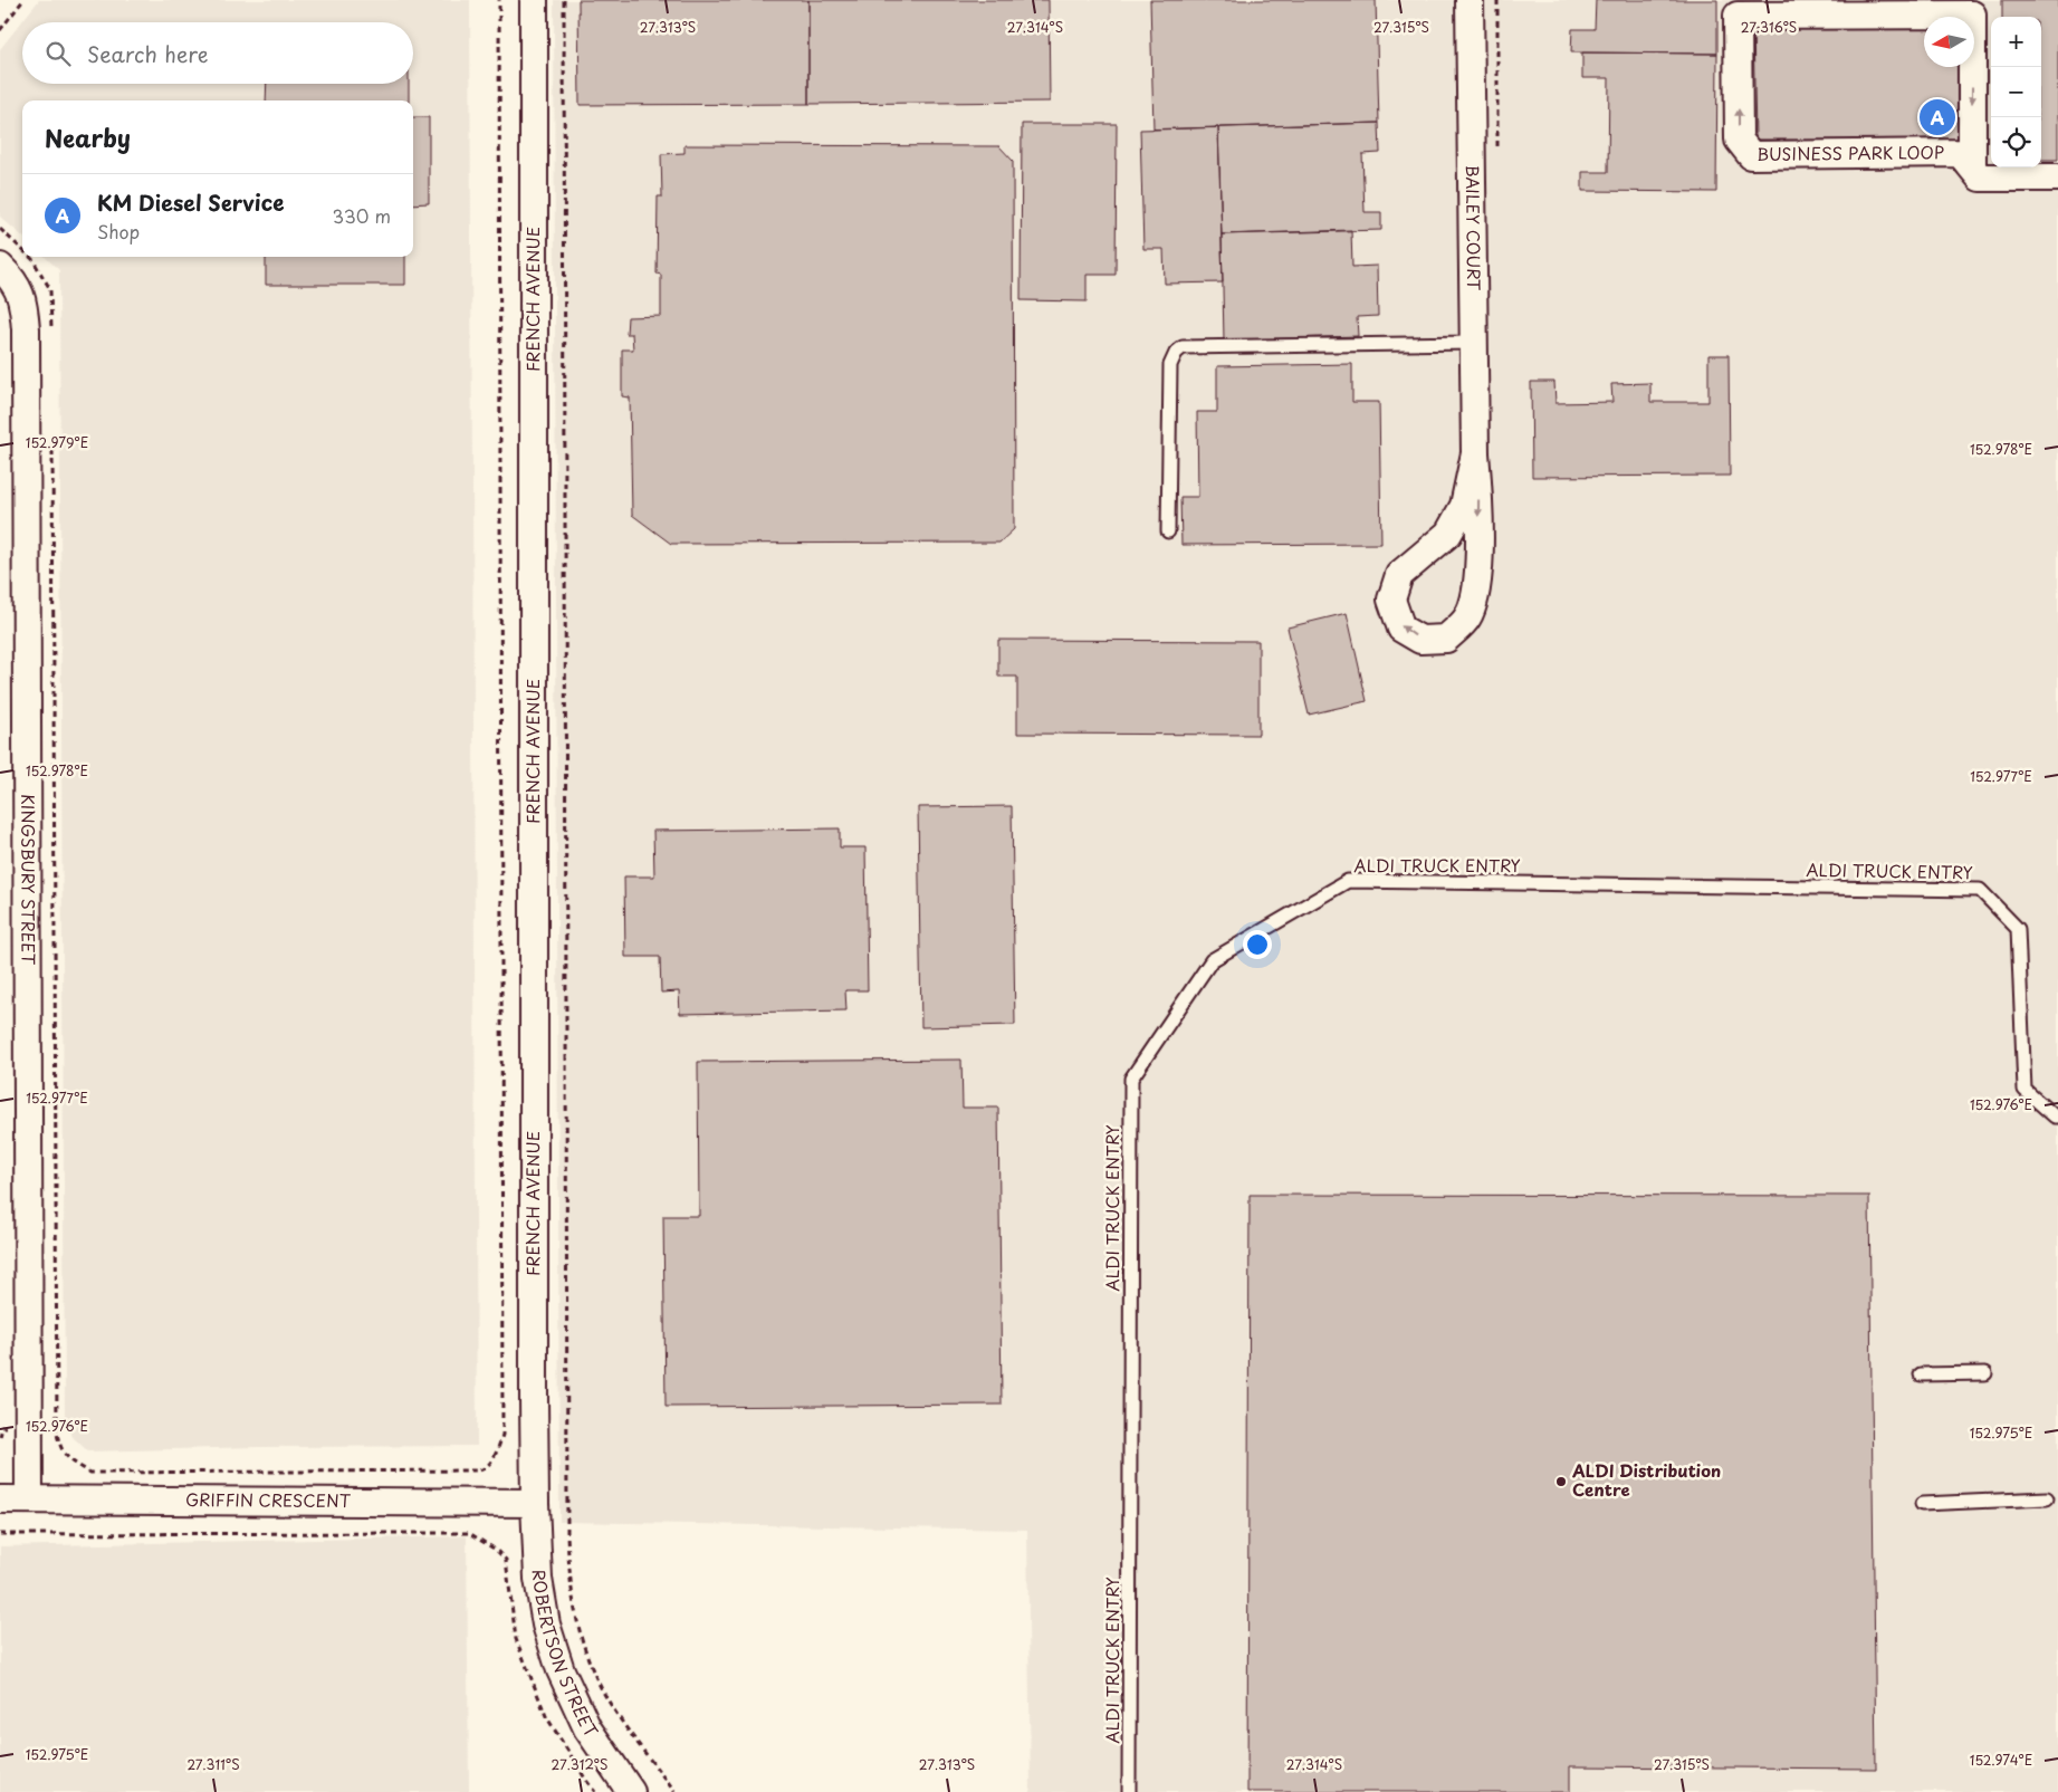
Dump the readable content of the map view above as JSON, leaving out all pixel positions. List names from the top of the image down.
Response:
{
  "streets": {
    "street": [
      "BUSINESS PARK LOOP",
      "BAILEY COURT",
      "FRENCH AVENUE",
      "KINGSBURY STREET",
      "GRIFFIN CRESCENT",
      "ROBERTSON STREET"
    ],
    "lane": ["ALDI TRUCK ENTRY"]
  },
  "crossings": [
    ["FRENCH AVENUE", "GRIFFIN CRESCENT"],
    ["FRENCH AVENUE", "ROBERTSON STREET"],
    ["KINGSBURY STREET", "GRIFFIN CRESCENT"],
    ["GRIFFIN CRESCENT", "ROBERTSON STREET"]
  ],
  "places": ["ALDI Distribution Centre"],
  "north": "left",
  "page": {
    "map_buttons": ["+", "−"],
    "search": "Search here",
    "pins": "A",
    "heading": "Nearby",
    "list": [
      {
        "mark": "A",
        "name": "KM Diesel Service",
        "note": "Shop",
        "value": "330 m"
      }
    ]
  },
  "coordinates": [
    "27.313°S",
    "27.314°S",
    "27.315°S",
    "27.316°S",
    "152.979°E",
    "152.978°E",
    "152.977°E",
    "152.976°E",
    "152.975°E",
    "152.974°E",
    "27.311°S",
    "27.312°S"
  ]
}
